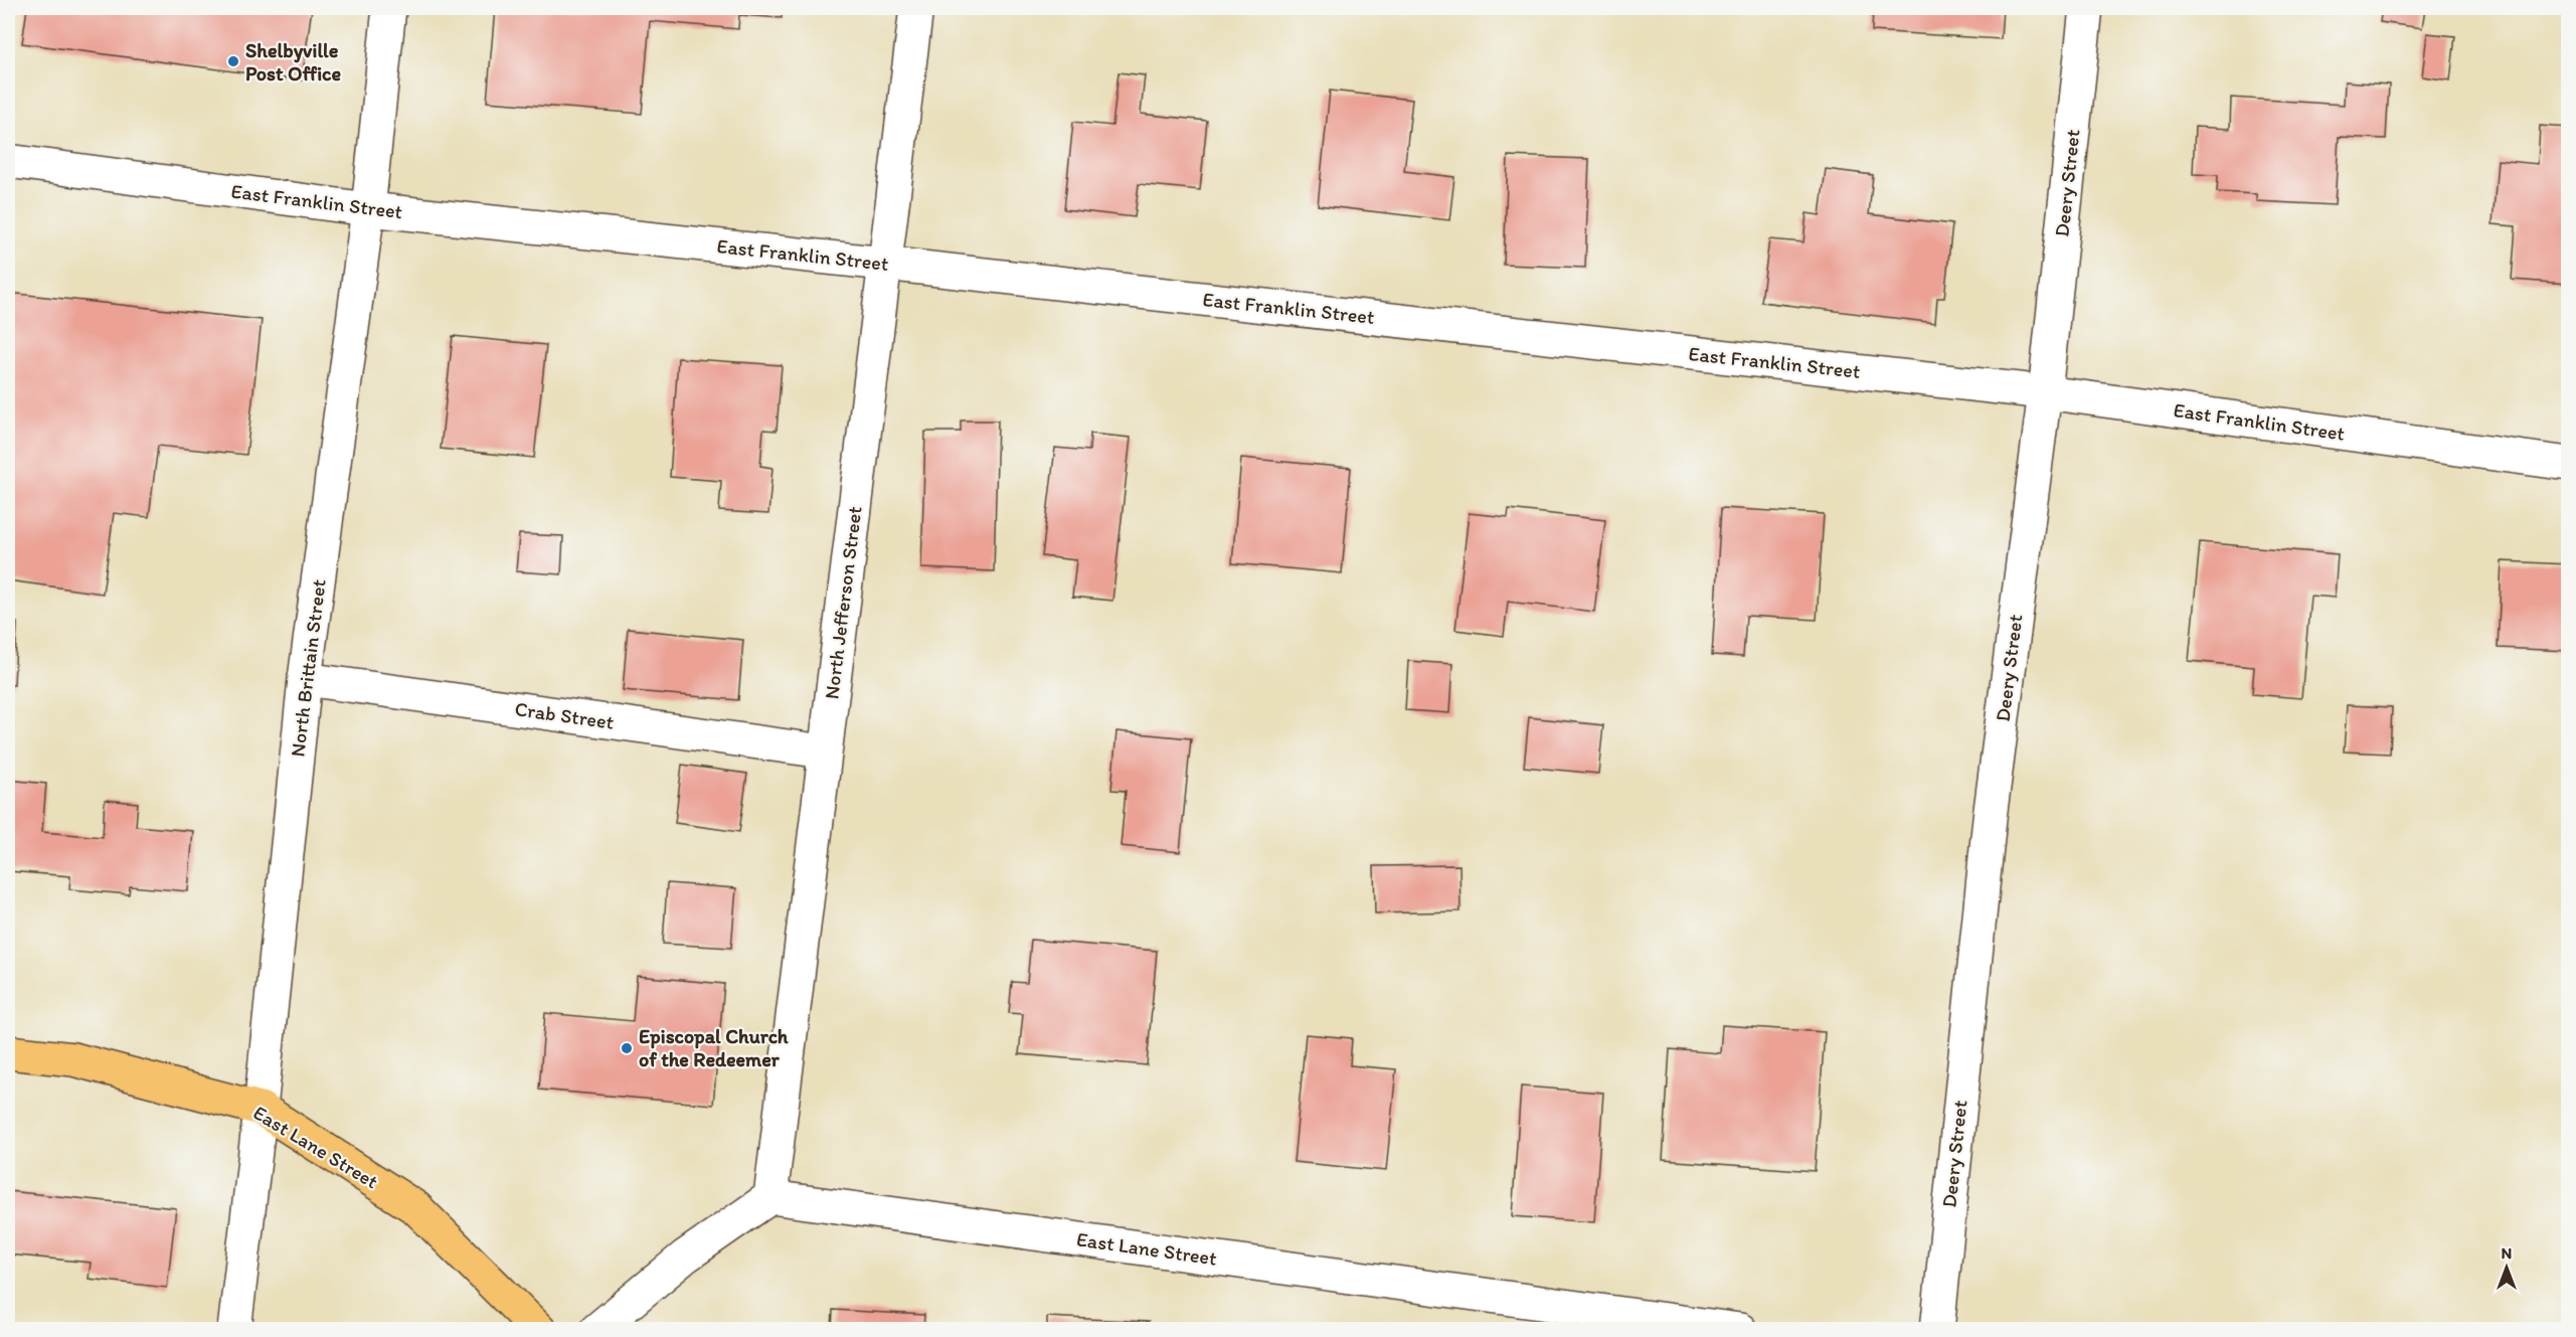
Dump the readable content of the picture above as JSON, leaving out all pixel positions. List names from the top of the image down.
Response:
{
  "streets": {
    "main road": ["East Lane Street"],
    "street": [
      "Deery Street",
      "East Franklin Street",
      "North Jefferson Street",
      "North Brittain Street",
      "Crab Street"
    ]
  },
  "crossings": [
    ["Deery Street", "East Franklin Street"],
    ["East Franklin Street", "North Jefferson Street"],
    ["East Franklin Street", "North Brittain Street"],
    ["North Jefferson Street", "Crab Street"],
    ["North Jefferson Street", "East Lane Street"],
    ["North Brittain Street", "Crab Street"],
    ["North Brittain Street", "East Lane Street"]
  ],
  "places": ["Shelbyville Post Office", "Episcopal Church of the Redeemer"],
  "north": "top"
}
